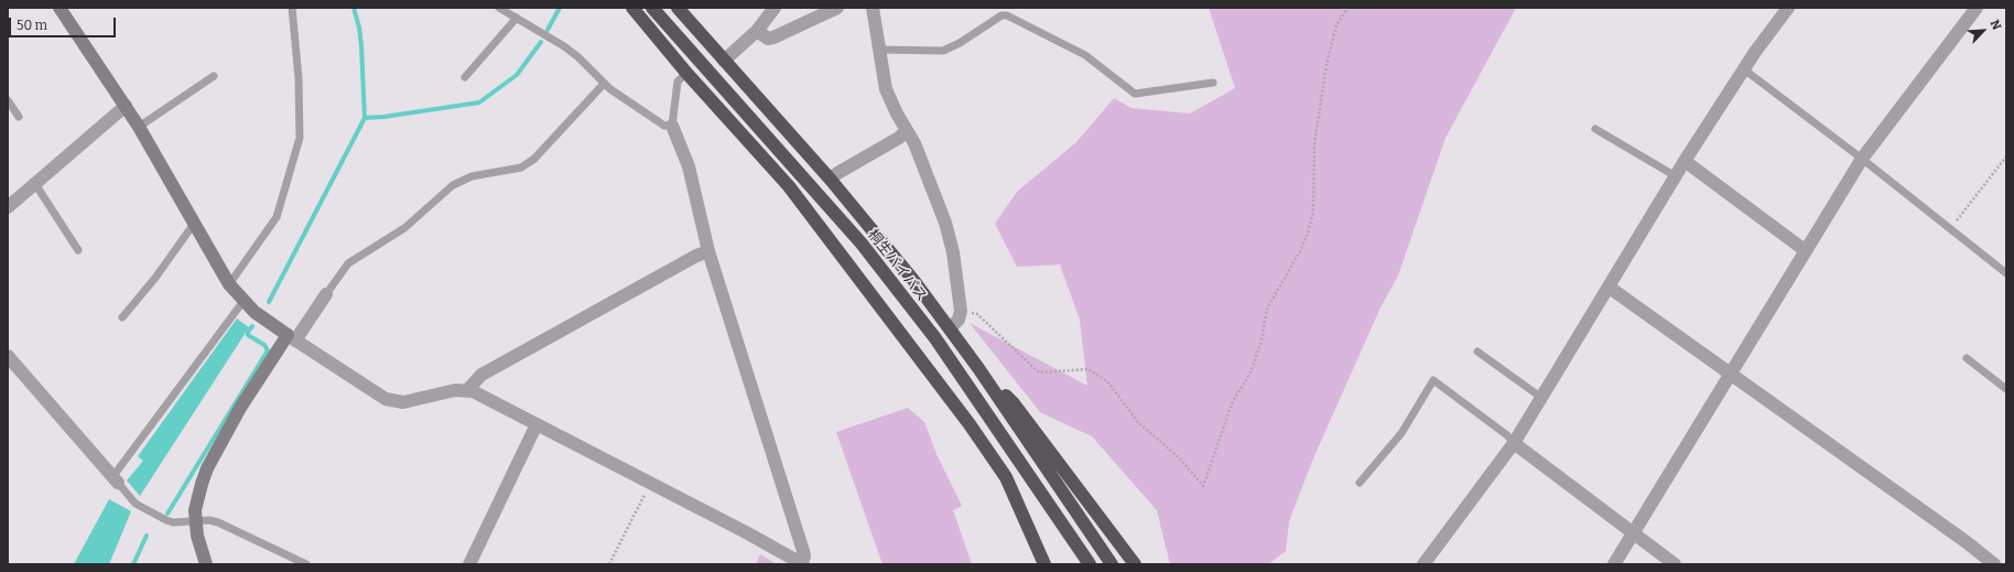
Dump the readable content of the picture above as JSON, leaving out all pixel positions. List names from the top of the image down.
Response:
{
  "streets": {
    "highway": ["桐生バイパス"]
  },
  "scale_bar": "50 m",
  "north": "top right"
}
